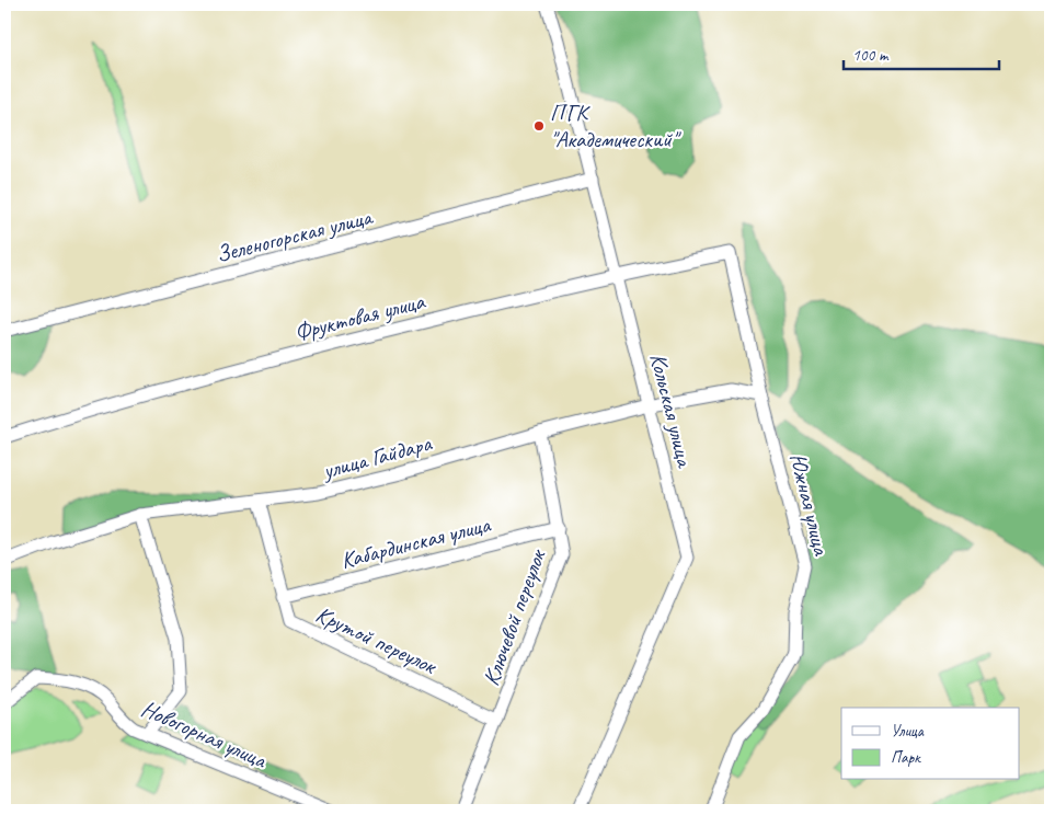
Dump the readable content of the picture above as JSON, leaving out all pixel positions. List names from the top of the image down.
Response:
{
  "streets": {
    "street": [
      "Зеленогорская улица",
      "Фруктовая улица",
      "Кольская улица",
      "улица Гайдара",
      "Южная улица",
      "Кабардинская улица",
      "Ключевой переулок",
      "Крутой переулок",
      "Новогорная улица"
    ]
  },
  "crossings": [
    ["Зеленогорская улица", "Кольская улица"],
    ["Фруктовая улица", "Кольская улица"],
    ["Фруктовая улица", "Южная улица"],
    ["Кольская улица", "улица Гайдара"],
    ["улица Гайдара", "Южная улица"],
    ["улица Гайдара", "Ключевой переулок"],
    ["улица Гайдара", "Крутой переулок"],
    ["Кабардинская улица", "Ключевой переулок"],
    ["Кабардинская улица", "Крутой переулок"],
    ["Ключевой переулок", "Крутой переулок"]
  ],
  "places": ["ПГК \"Академический\""],
  "legend": ["Улица", "Парк"],
  "scale_bar": "100 m"
}
